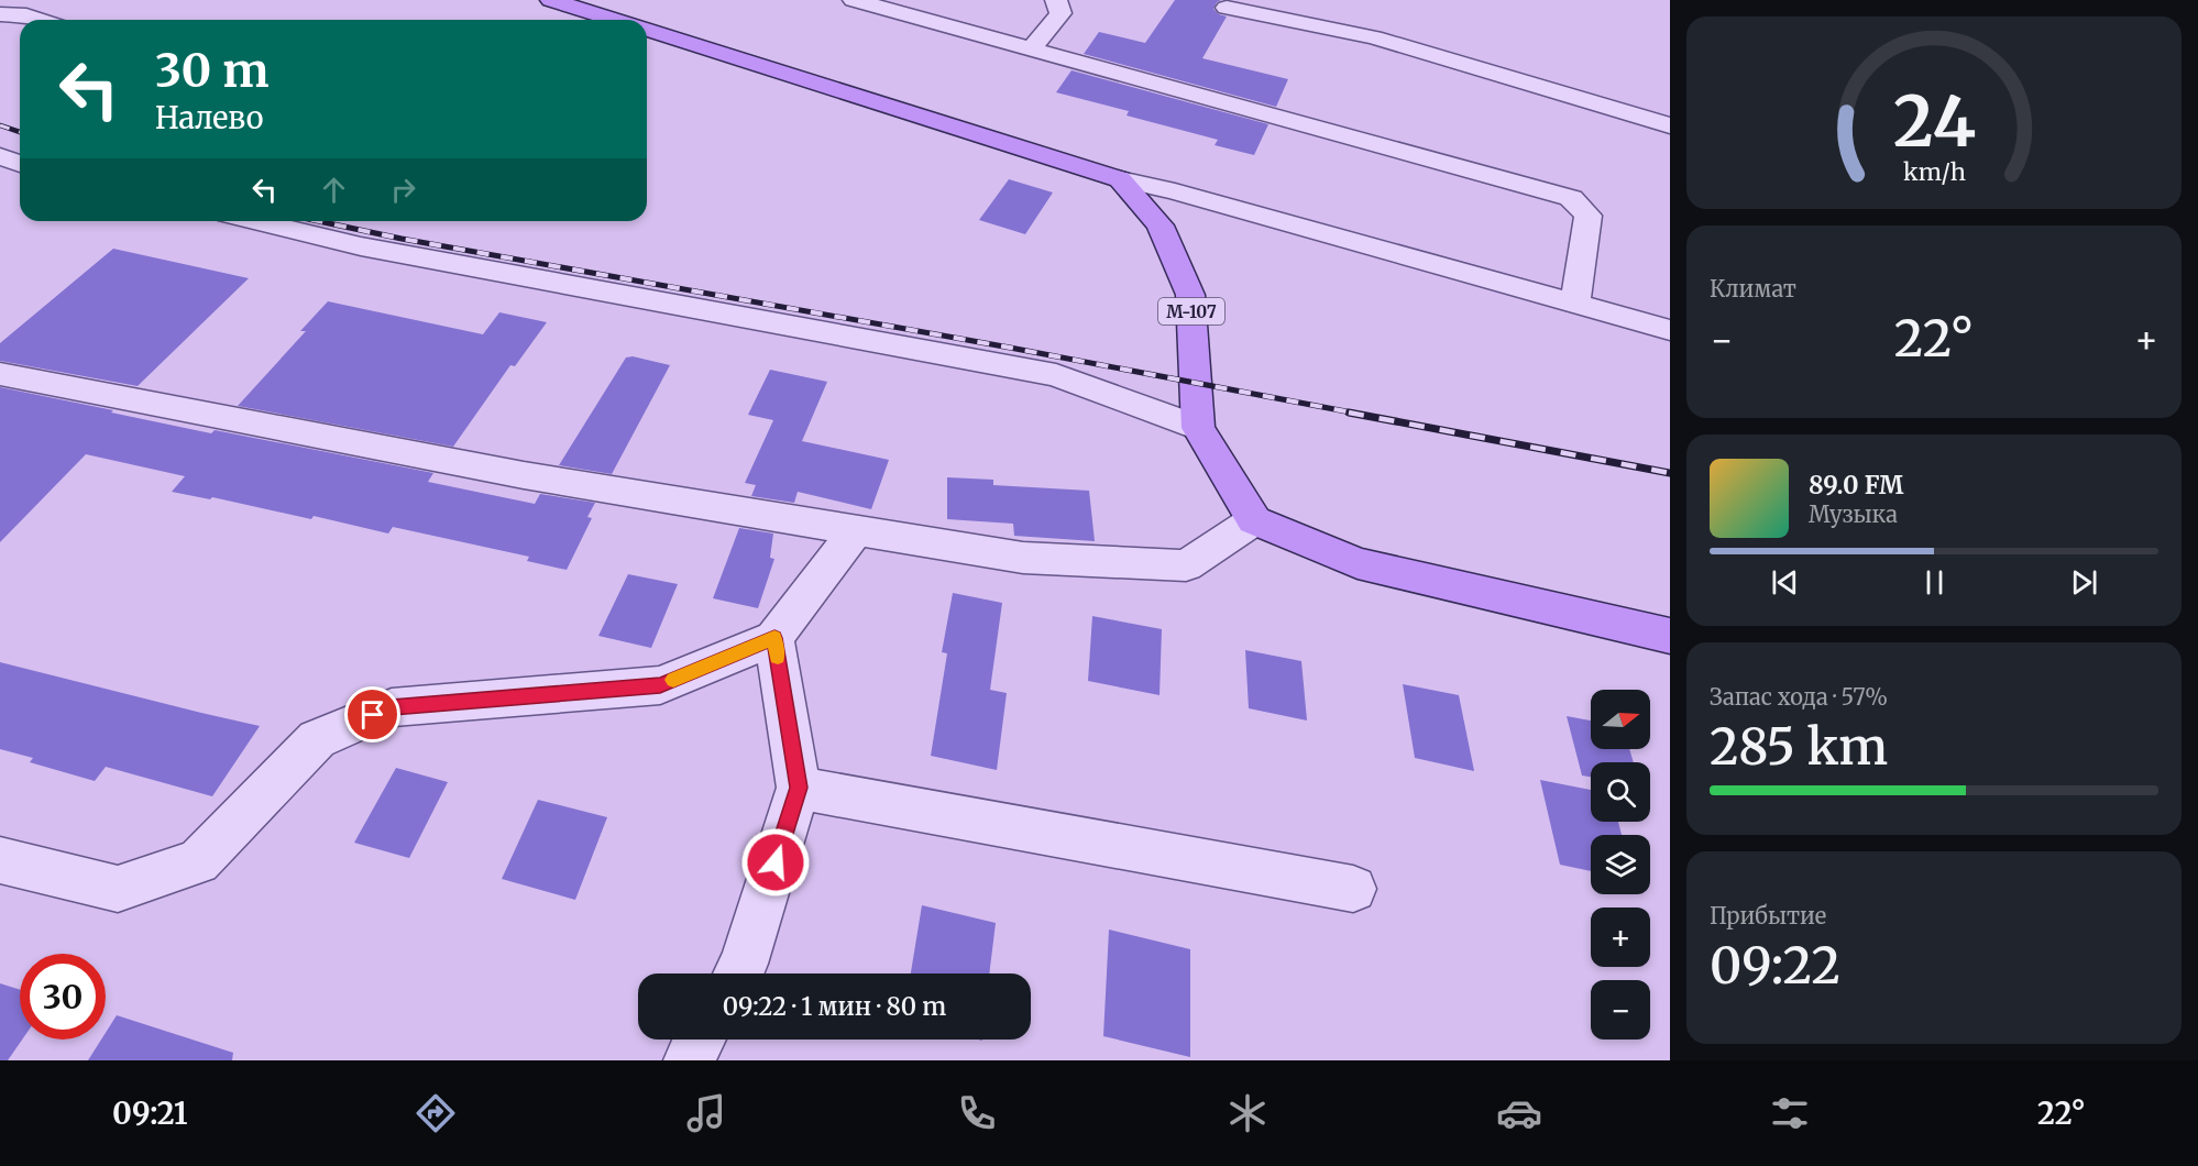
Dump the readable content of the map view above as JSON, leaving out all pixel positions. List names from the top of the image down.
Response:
{
  "streets": {
    "main road": ["М-107"]
  },
  "north": "right",
  "page": {
    "turn": ["30 m", "Налево"],
    "tile": [
      "Климат",
      ["Запас хода · 57%", "285 km"],
      ["Прибытие", "09:22"]
    ],
    "heat": ["−", "22°", "+"],
    "song": ["89.0 FM", "Музыка"],
    "map_buttons": ["+", "−"],
    "limit": "30",
    "trip": "09:22 · 1 мин · 80 m",
    "tabs": ["09:21", "22°"],
    "gauge": ["24", "km/h"]
  }
}
